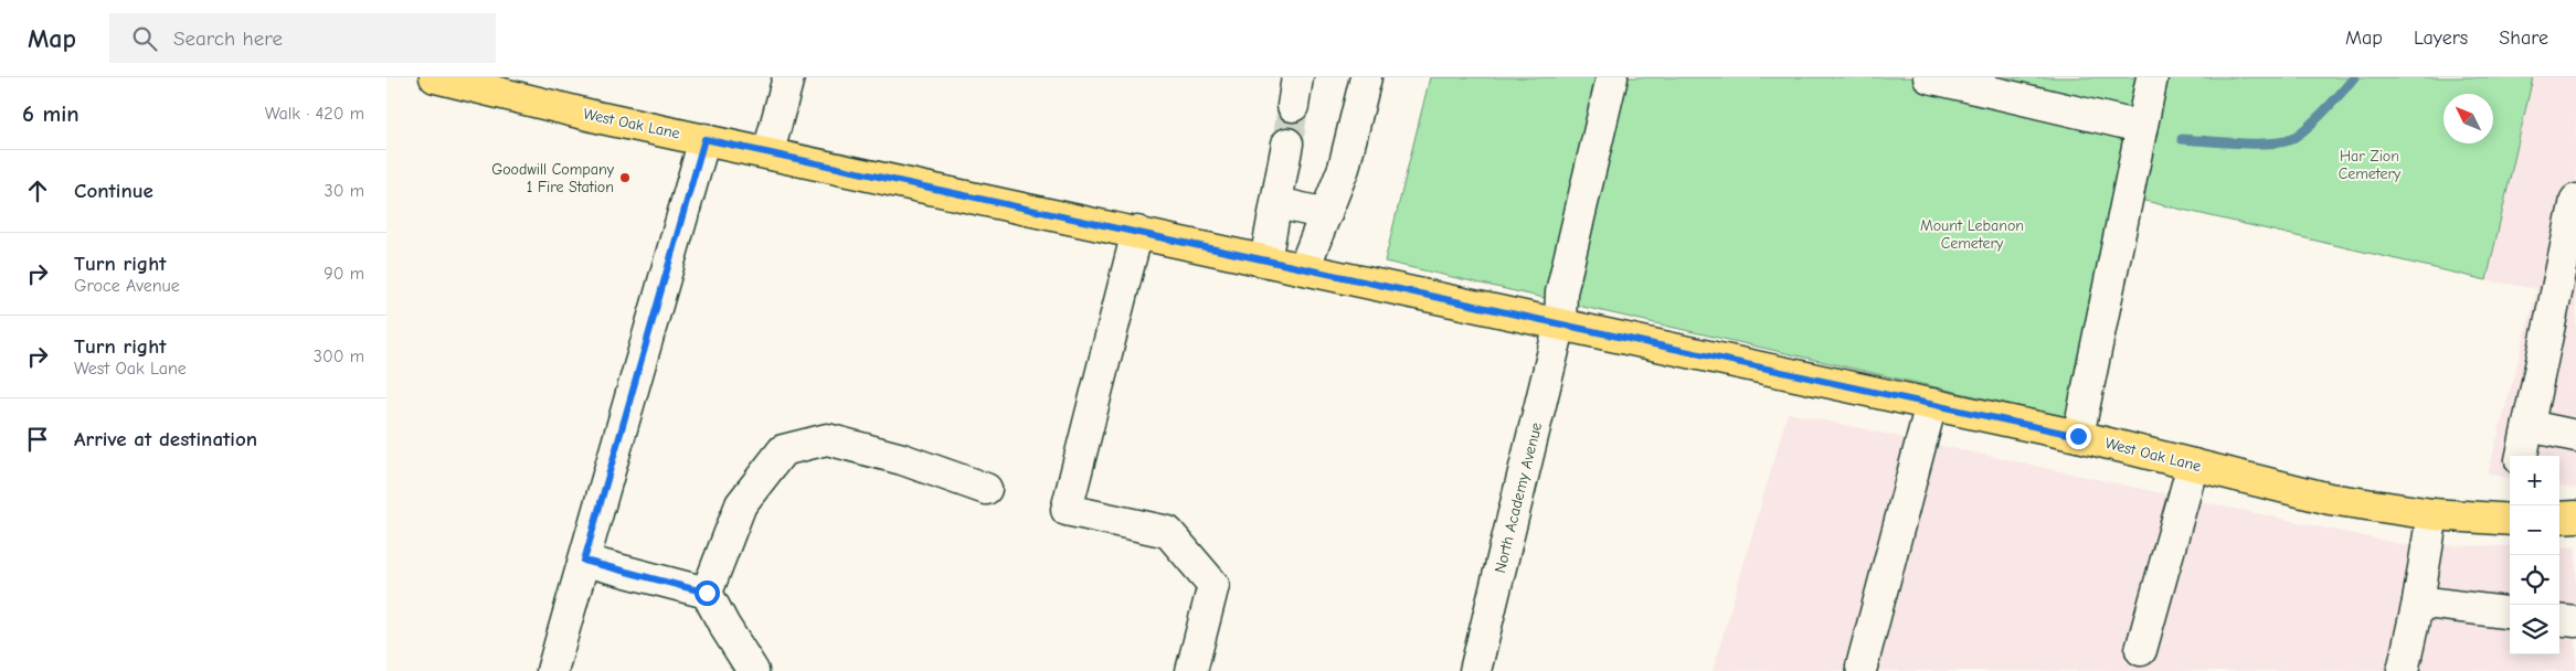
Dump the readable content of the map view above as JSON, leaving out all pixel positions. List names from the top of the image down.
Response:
{
  "streets": {
    "main road": ["West Oak Lane"],
    "street": ["North Academy Avenue"]
  },
  "crossings": [
    ["West Oak Lane", "North Academy Avenue"]
  ],
  "parks": ["Har Zion Cemetery", "Mount Lebanon Cemetery"],
  "places": ["Goodwill Company 1 Fire Station"],
  "north": "top left",
  "page": {
    "header": "Map",
    "search": "Search here",
    "nav": ["Map", "Layers", "Share"],
    "heading": ["6 min", "Walk · 420 m"],
    "list": [
      ["Continue", "30 m"],
      ["Turn right", "Groce Avenue", "90 m"],
      ["Turn right", "West Oak Lane", "300 m"],
      "Arrive at destination"
    ],
    "map_buttons": ["+", "−"]
  }
}
